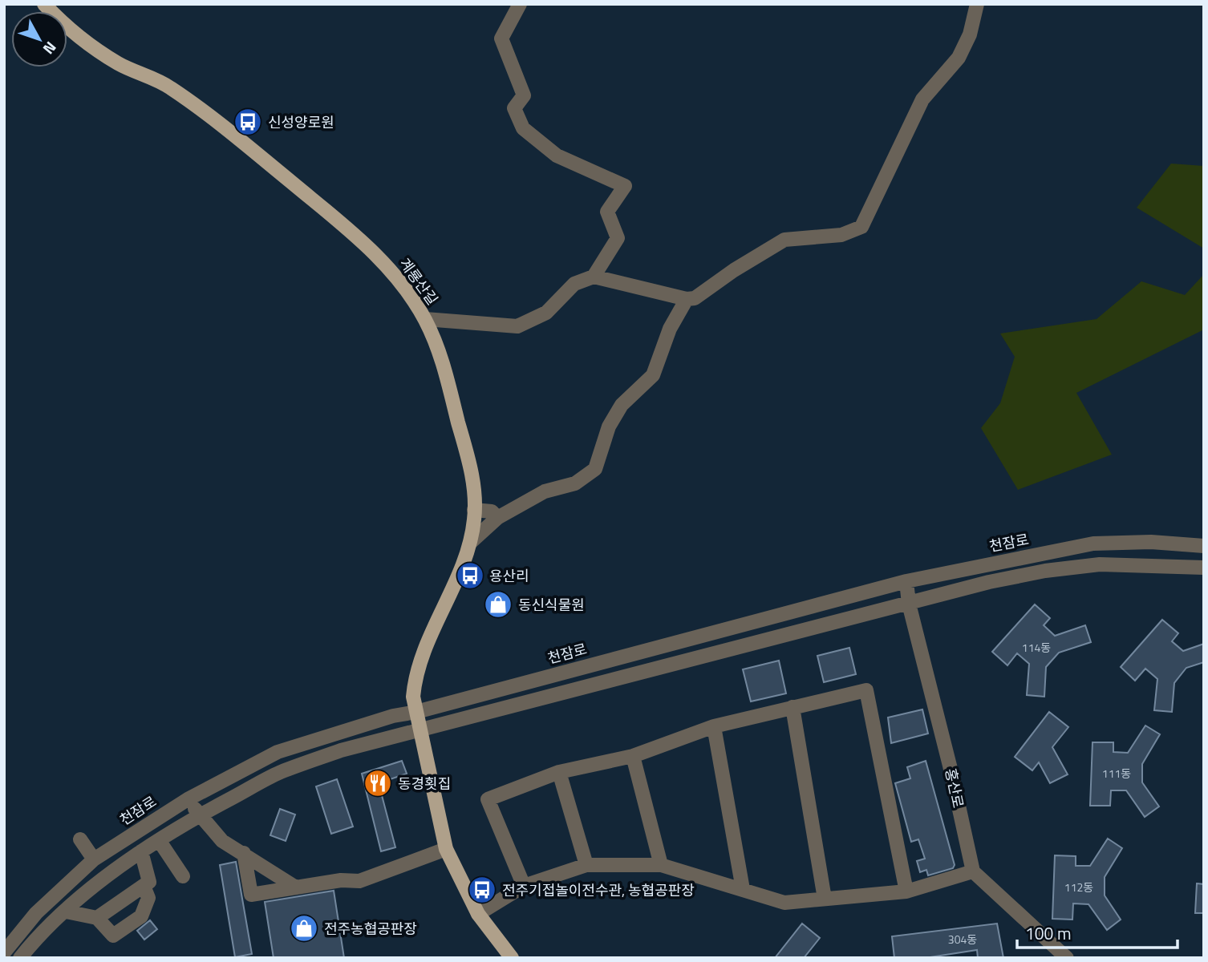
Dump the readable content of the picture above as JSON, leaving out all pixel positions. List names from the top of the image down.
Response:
{
  "streets": {
    "main road": ["계룡산길"],
    "street": ["천잠로", "홍산로"]
  },
  "crossings": [
    ["계룡산길", "천잠로"],
    ["천잠로", "홍산로"]
  ],
  "places": {
    "bus stop": ["신성양로원", "용산리", "전주기접놀이전수관, 농협공판장"],
    "shop": ["동신식물원", "전주농협공판장"],
    "restaurant": ["동경횟집"]
  },
  "house_numbers": [
    "114동",
    "111동",
    "112동",
    "304동"
  ],
  "scale_bar": "100 m",
  "north": "bottom right"
}
